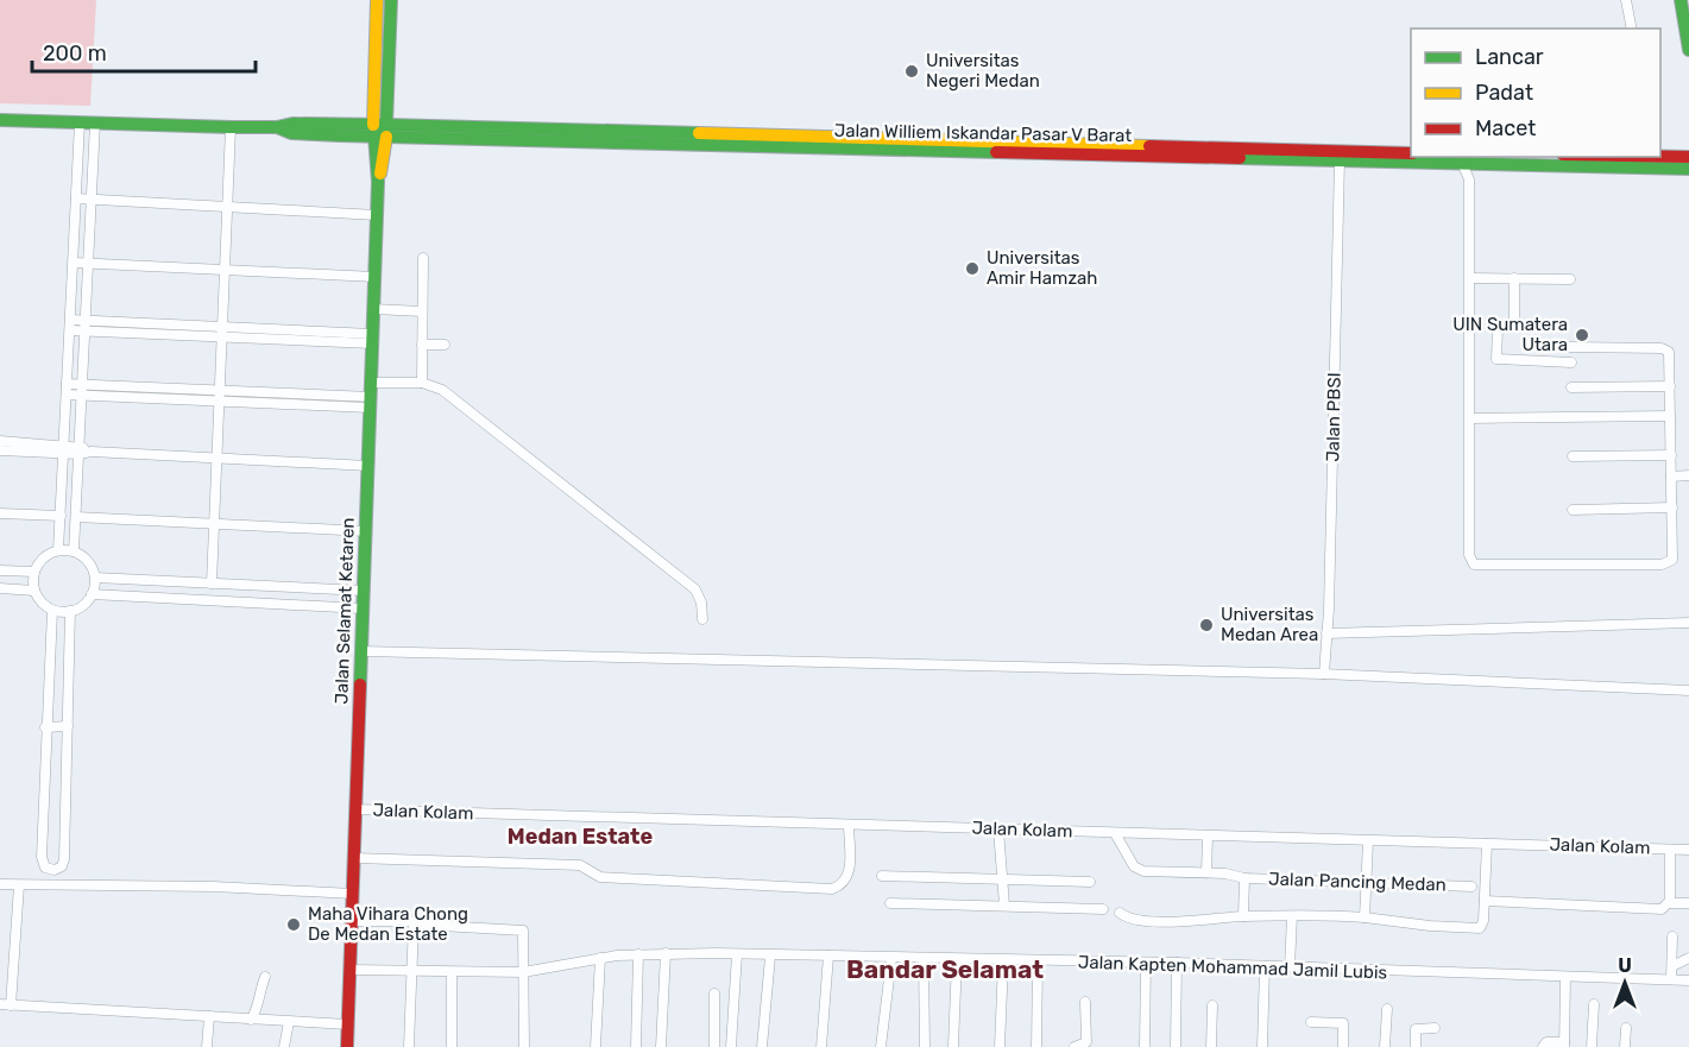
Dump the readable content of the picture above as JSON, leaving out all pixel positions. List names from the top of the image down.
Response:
{
  "streets": {
    "main road": ["Jalan Williem Iskandar Pasar V Barat", "Jalan Selamat Ketaren"],
    "street": [
      "Jalan PBSI",
      "Jalan Kolam",
      "Jalan Pancing Medan",
      "Jalan Kapten Mohammad Jamil Lubis"
    ]
  },
  "crossings": [
    ["Jalan Williem Iskandar Pasar V Barat", "Jalan PBSI"],
    ["Jalan Williem Iskandar Pasar V Barat", "Jalan Selamat Ketaren"],
    ["Jalan Selamat Ketaren", "Jalan Kolam"],
    ["Jalan Selamat Ketaren", "Jalan Kapten Mohammad Jamil Lubis"],
    ["Jalan Kolam", "Jalan Pancing Medan"]
  ],
  "districts": ["Medan Estate", "Bandar Selamat"],
  "places": [
    "Universitas Negeri Medan",
    "Universitas Amir Hamzah",
    "UIN Sumatera Utara",
    "Universitas Medan Area",
    "Maha Vihara Chong De Medan Estate"
  ],
  "legend": ["Lancar", "Padat", "Macet"],
  "scale_bar": "200 m",
  "north": "top"
}
